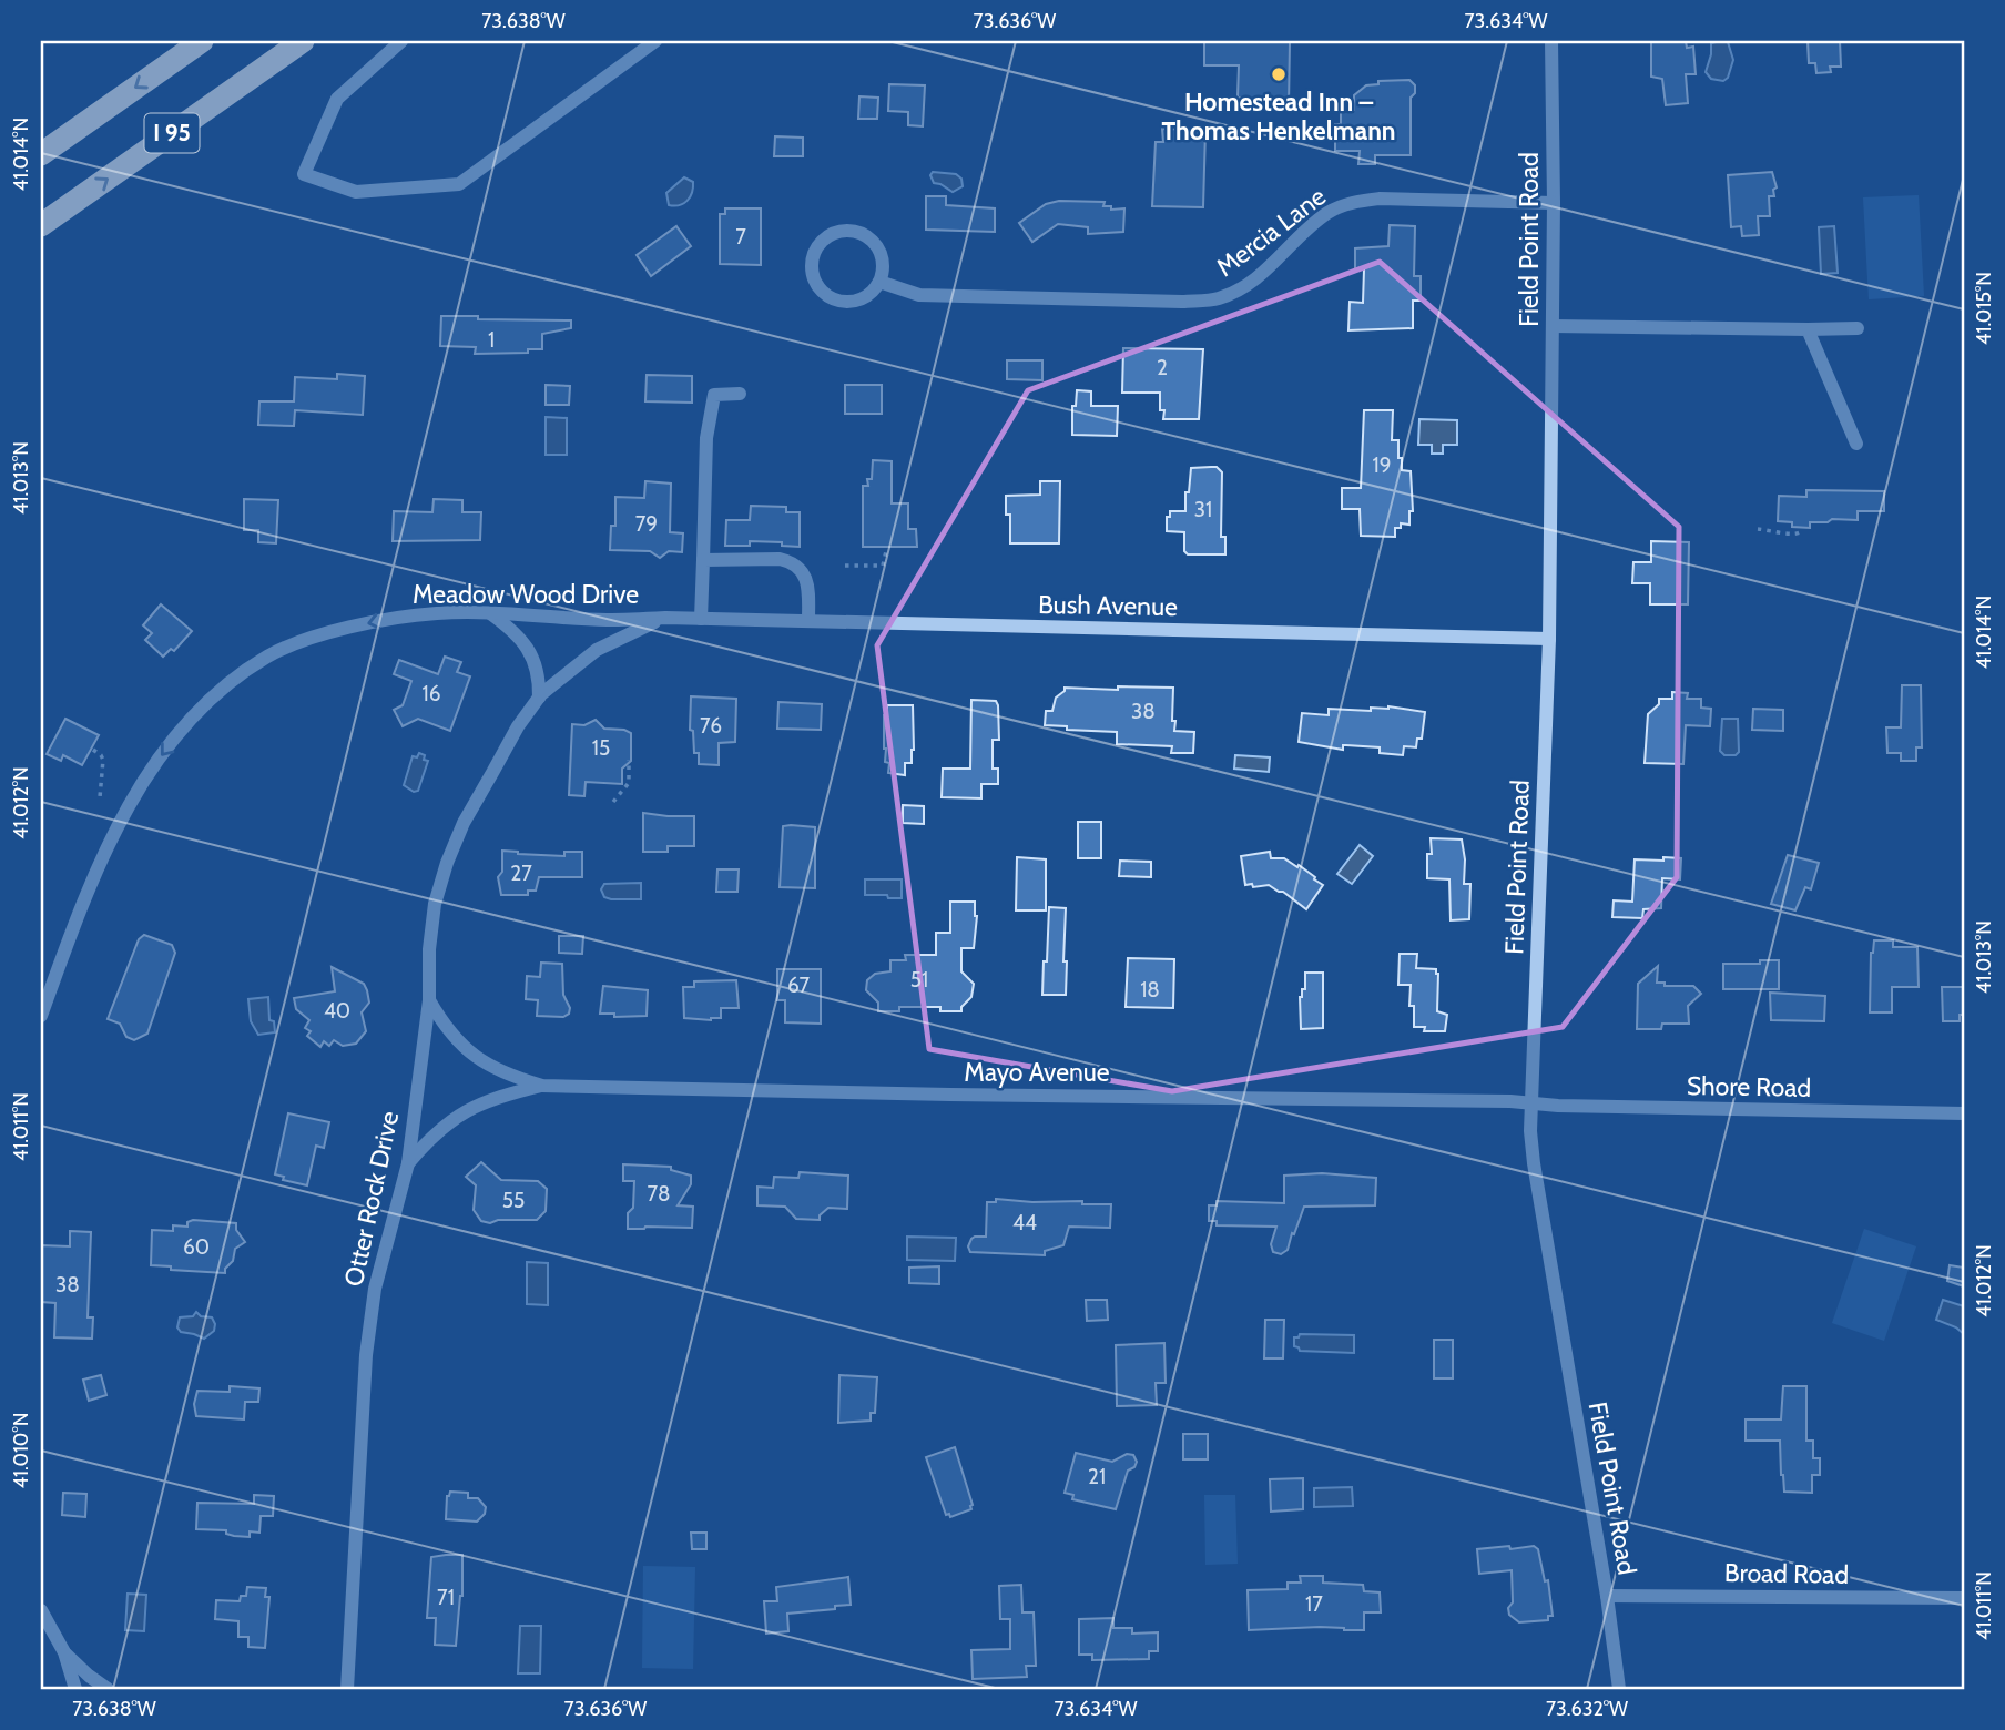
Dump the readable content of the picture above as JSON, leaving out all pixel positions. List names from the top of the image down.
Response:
{
  "streets": {
    "highway": ["I 95"],
    "street": [
      "Mercia Lane",
      "Field Point Road",
      "Meadow Wood Drive",
      "Bush Avenue",
      "Mayo Avenue",
      "Shore Road",
      "Otter Rock Drive",
      "Broad Road"
    ]
  },
  "crossings": [
    ["Mercia Lane", "Field Point Road"],
    ["Field Point Road", "Bush Avenue"],
    ["Field Point Road", "Mayo Avenue"],
    ["Field Point Road", "Shore Road"],
    ["Field Point Road", "Broad Road"],
    ["Meadow Wood Drive", "Bush Avenue"],
    ["Meadow Wood Drive", "Otter Rock Drive"],
    ["Bush Avenue", "Otter Rock Drive"],
    ["Mayo Avenue", "Shore Road"],
    ["Mayo Avenue", "Otter Rock Drive"]
  ],
  "one_way": ["Meadow Wood Drive"],
  "places": ["Homestead Inn – Thomas Henkelmann"],
  "house_numbers": [
    "7",
    "1",
    "2",
    "19",
    "31",
    "79",
    "16",
    "38",
    "76",
    "15",
    "27",
    "51",
    "67",
    "18",
    "40",
    "78",
    "55",
    "44",
    "60",
    "38",
    "21",
    "71",
    "17"
  ],
  "coordinates": [
    "73.638°W",
    "73.636°W",
    "73.634°W",
    "41.014°N",
    "41.015°N",
    "41.013°N",
    "41.012°N",
    "41.011°N",
    "41.010°N",
    "73.632°W"
  ]
}
